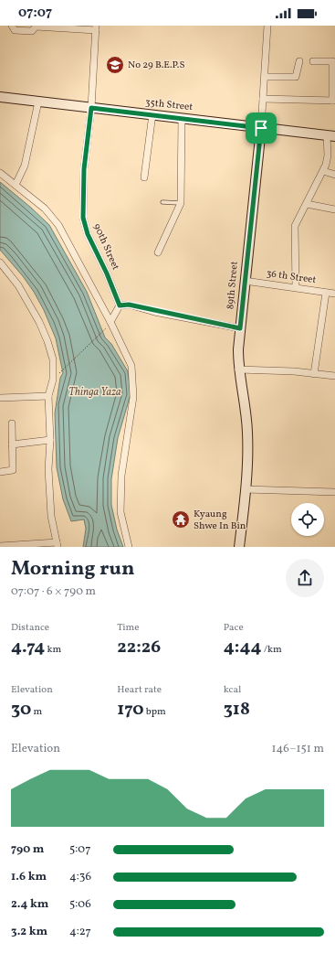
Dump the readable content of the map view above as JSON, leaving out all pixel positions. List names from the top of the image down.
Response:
{
  "streets": {
    "main road": ["35th Street", "89th Street"],
    "street": ["90th Street", "36 th Street"]
  },
  "crossings": [
    ["35th Street", "90th Street"],
    ["35th Street", "89th Street"],
    ["36 th Street", "89th Street"]
  ],
  "water": ["Thinga Yaza"],
  "places": {
    "school or university": ["No 29 B.E.P.S"],
    "temple": ["Kyaung Shwe In Bin"]
  },
  "page": {
    "status": "07:07",
    "heading": ["Morning run", "07:07 · 6 × 790 m"],
    "stats": [
      ["Distance", "4.74 km"],
      ["Time", "22:26"],
      ["Pace", "4:44 /km"],
      ["Elevation", "30 m"],
      ["Heart rate", "170 bpm"],
      ["kcal", "318"]
    ],
    "chart": ["Elevation", "146–151 m"],
    "list": [
      {
        "name": "790 m",
        "note": "5:07"
      },
      {
        "name": "1.6 km",
        "note": "4:36"
      },
      {
        "name": "2.4 km",
        "note": "5:06"
      },
      {
        "name": "3.2 km",
        "note": "4:27"
      }
    ]
  }
}
